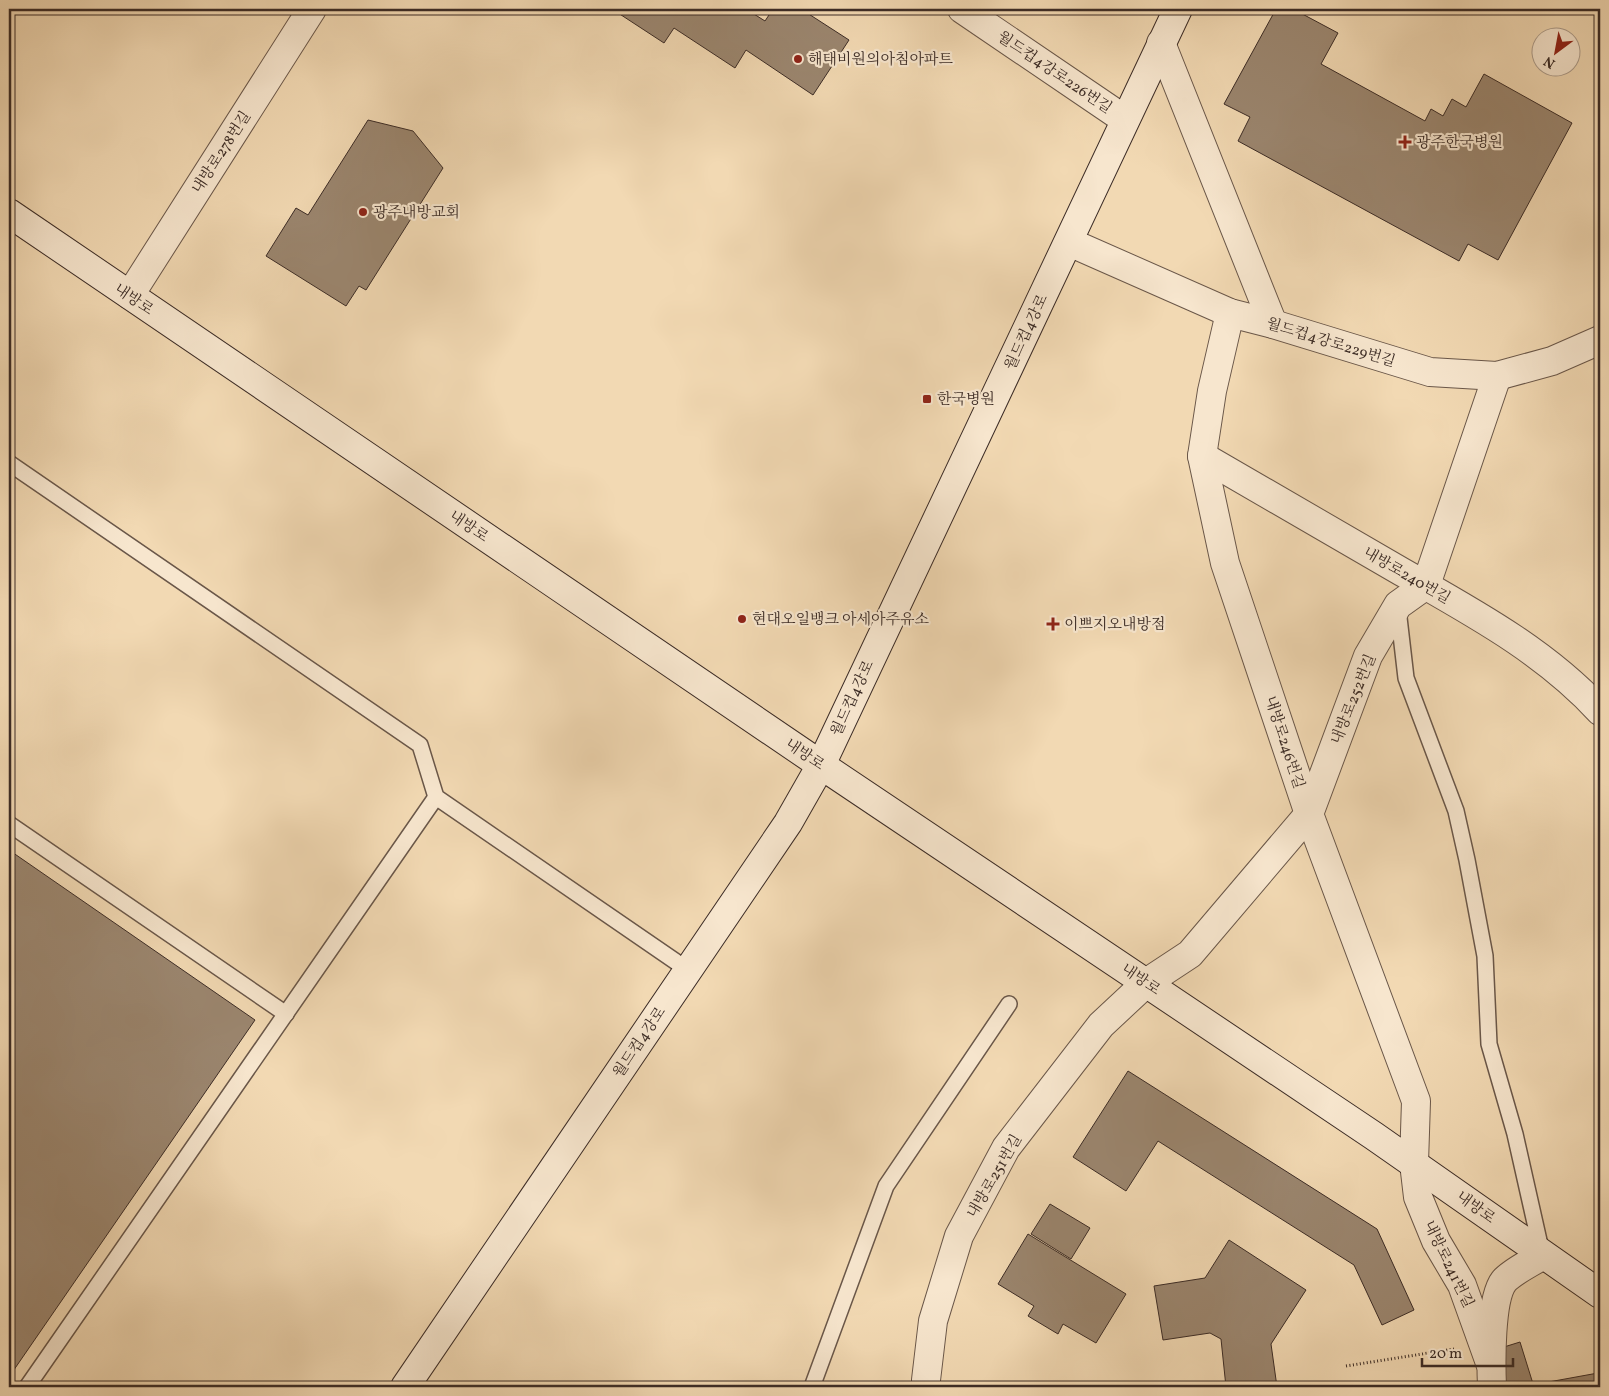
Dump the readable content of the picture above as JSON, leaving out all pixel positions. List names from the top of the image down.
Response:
{
  "streets": {
    "street": [
      "월드컵4강로226번길",
      "내방로278번길",
      "내방로",
      "월드컵4강로",
      "월드컵4강로229번길",
      "내방로240번길",
      "내방로252번길",
      "내방로246번길",
      "내방로251번길",
      "내방로241번길"
    ]
  },
  "crossings": [
    ["월드컵4강로226번길", "월드컵4강로"],
    ["내방로278번길", "내방로"],
    ["내방로", "월드컵4강로"],
    ["내방로", "내방로252번길"],
    ["내방로", "내방로246번길"],
    ["내방로", "내방로251번길"],
    ["내방로", "내방로241번길"],
    ["월드컵4강로", "월드컵4강로229번길"],
    ["월드컵4강로229번길", "내방로246번길"],
    ["내방로240번길", "내방로252번길"],
    ["내방로240번길", "내방로246번길"],
    ["내방로252번길", "내방로246번길"],
    ["내방로252번길", "내방로251번길"],
    ["내방로246번길", "내방로241번길"]
  ],
  "places": {
    "other": ["해태비원의아침아파트", "광주내방교회", "현대오일뱅크 아세아주유소"],
    "health": ["광주한국병원", "이쁘지오내방점"],
    "transit": ["한국병원"]
  },
  "scale_bar": "20 m",
  "north": "bottom left"
}
